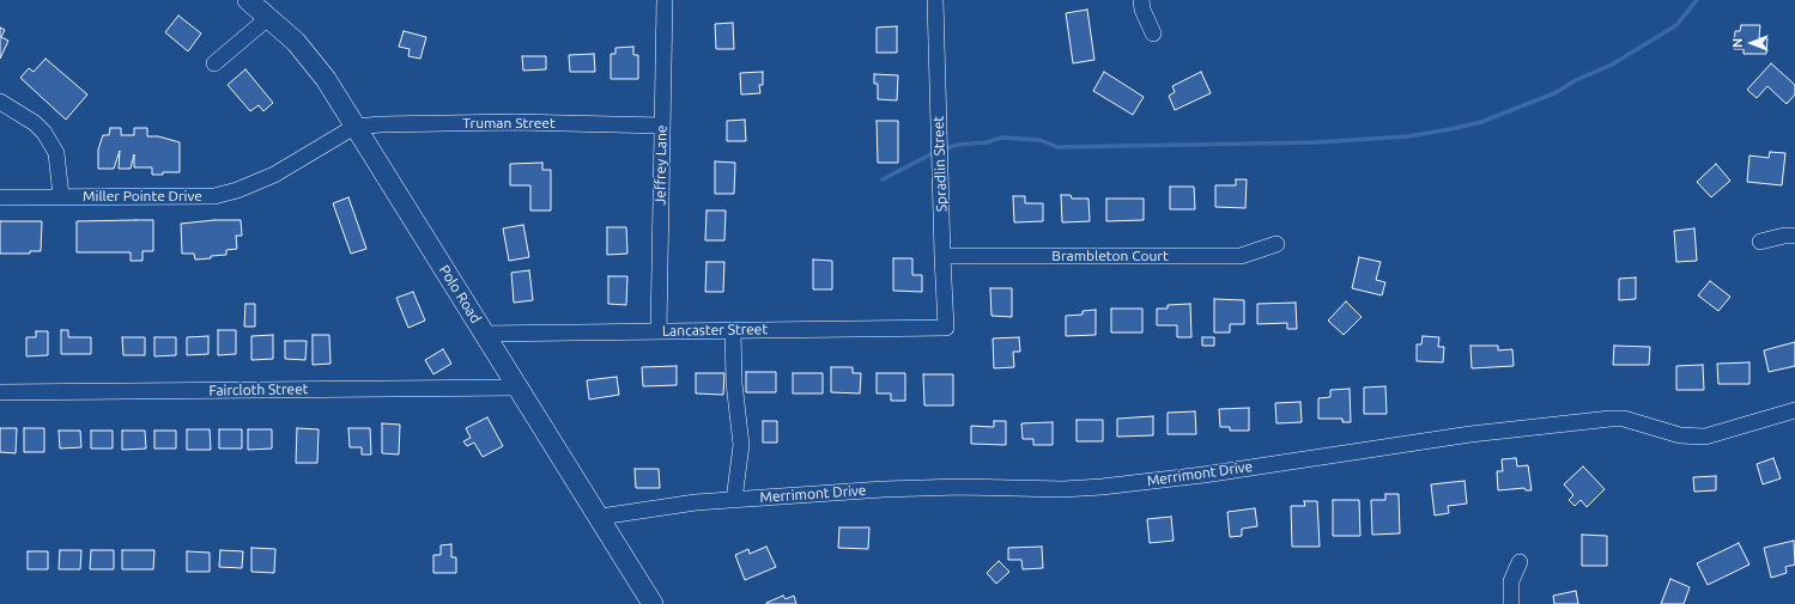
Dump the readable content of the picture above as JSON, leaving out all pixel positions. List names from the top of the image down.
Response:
{
  "streets": {
    "main road": ["Polo Road"],
    "street": [
      "Truman Street",
      "Spradlin Street",
      "Jeffrey Lane",
      "Miller Pointe Drive",
      "Brambleton Court",
      "Lancaster Street",
      "Faircloth Street",
      "Merrimont Drive"
    ]
  },
  "crossings": [
    ["Truman Street", "Jeffrey Lane"],
    ["Truman Street", "Miller Pointe Drive"],
    ["Truman Street", "Polo Road"],
    ["Spradlin Street", "Brambleton Court"],
    ["Spradlin Street", "Lancaster Street"],
    ["Jeffrey Lane", "Lancaster Street"],
    ["Miller Pointe Drive", "Polo Road"],
    ["Polo Road", "Lancaster Street"],
    ["Polo Road", "Faircloth Street"],
    ["Polo Road", "Merrimont Drive"]
  ],
  "north": "left"
}
